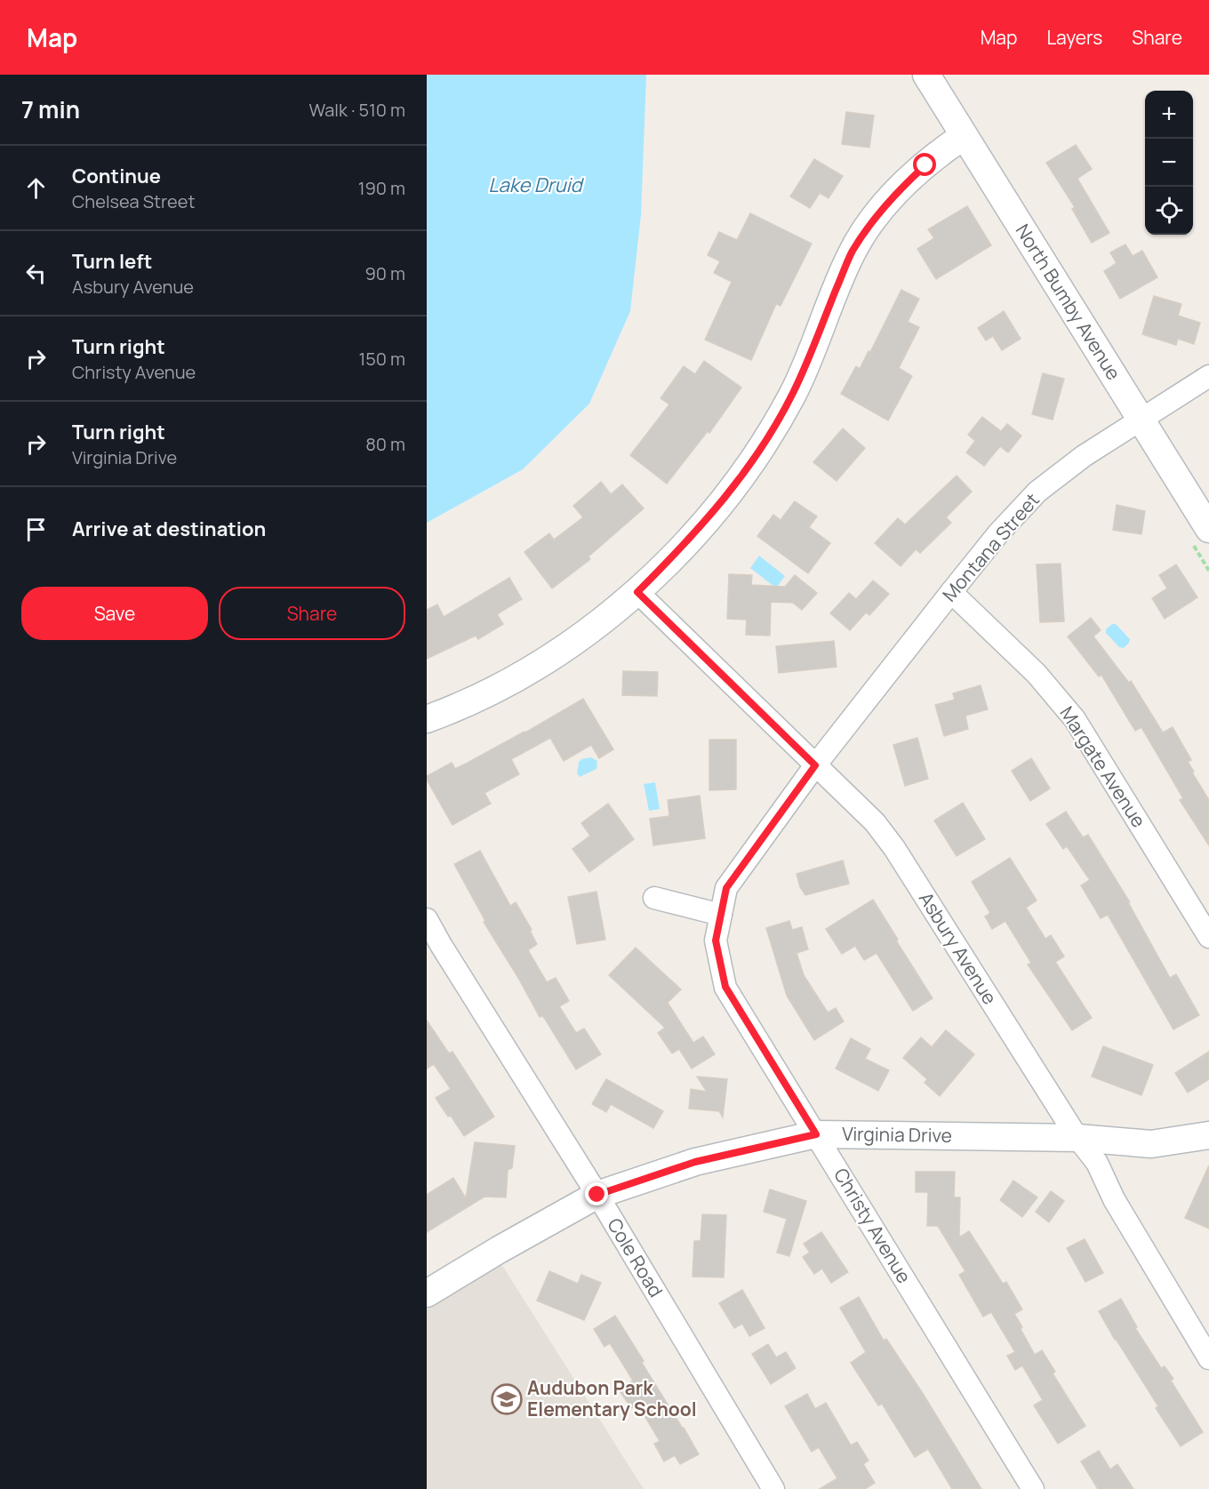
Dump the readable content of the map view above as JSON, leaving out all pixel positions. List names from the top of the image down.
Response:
{
  "streets": {
    "street": [
      "North Bumby Avenue",
      "Montana Street",
      "Margate Avenue",
      "Asbury Avenue",
      "Virginia Drive",
      "Christy Avenue",
      "Cole Road"
    ]
  },
  "crossings": [
    ["North Bumby Avenue", "Montana Street"],
    ["Montana Street", "Margate Avenue"],
    ["Montana Street", "Asbury Avenue"],
    ["Montana Street", "Christy Avenue"],
    ["Asbury Avenue", "Virginia Drive"],
    ["Asbury Avenue", "Christy Avenue"],
    ["Virginia Drive", "Christy Avenue"],
    ["Virginia Drive", "Cole Road"]
  ],
  "water": ["Lake Druid"],
  "places": {
    "school or university": ["Audubon Park Elementary School"]
  },
  "page": {
    "header": "Map",
    "nav": ["Map", "Layers", "Share"],
    "heading": ["7 min", "Walk · 510 m"],
    "map_buttons": ["+", "−"],
    "list": [
      ["Continue", "Chelsea Street", "190 m"],
      ["Turn left", "Asbury Avenue", "90 m"],
      ["Turn right", "Christy Avenue", "150 m"],
      ["Turn right", "Virginia Drive", "80 m"],
      "Arrive at destination"
    ],
    "buttons": ["Save", "Share"]
  }
}
